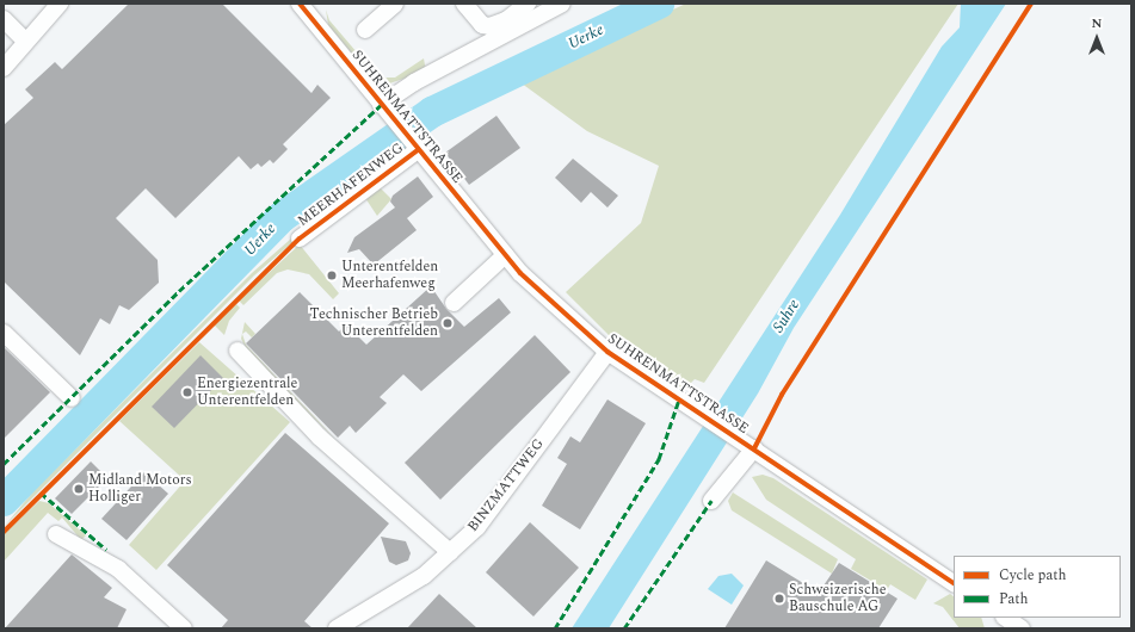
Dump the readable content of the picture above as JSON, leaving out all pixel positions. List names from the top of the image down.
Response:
{
  "streets": {
    "street": ["SUHRENMATTSTRASSE", "MEERHAFENWEG", "BINZMATTWEG"]
  },
  "crossings": [
    ["SUHRENMATTSTRASSE", "MEERHAFENWEG"],
    ["SUHRENMATTSTRASSE", "BINZMATTWEG"]
  ],
  "water": ["Uerke", "Suhre"],
  "places": [
    "Unterentfelden Meerhafenweg",
    "Technischer Betrieb Unterentfelden",
    "Energiezentrale Unterentfelden",
    "Midland Motors Holliger",
    "Schweizerische Bauschule AG"
  ],
  "legend": ["Cycle path", "Path"],
  "north": "top"
}
